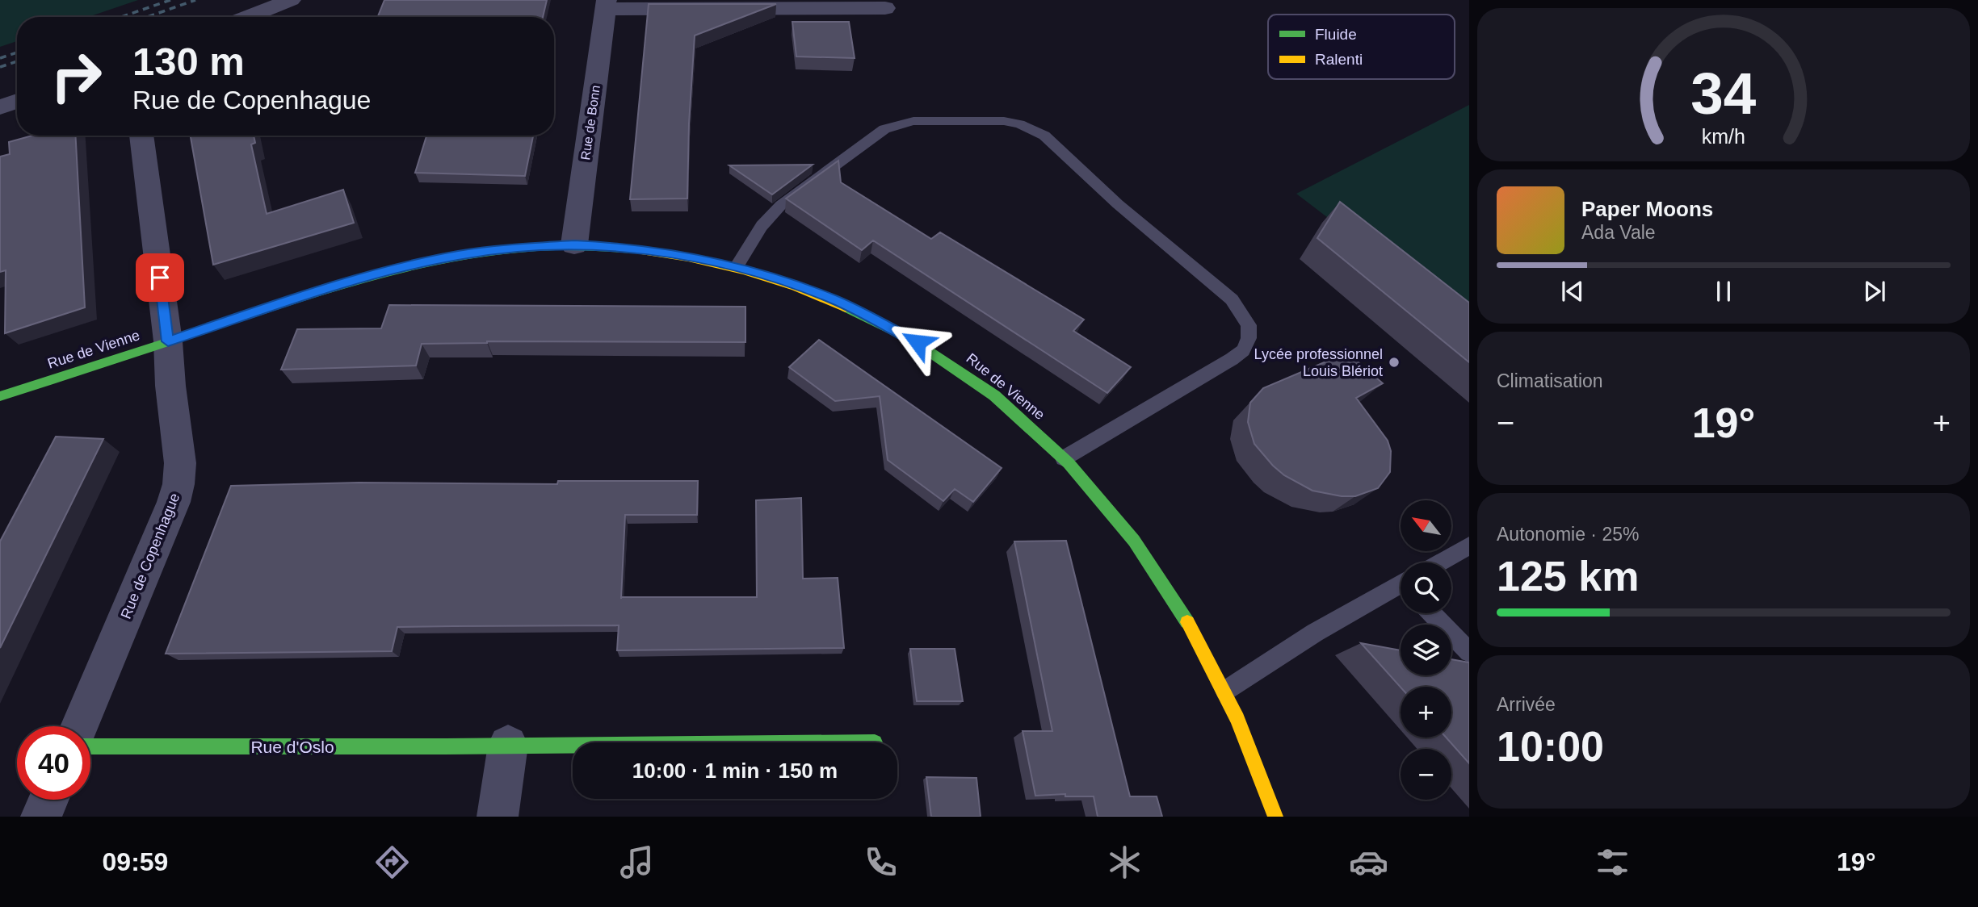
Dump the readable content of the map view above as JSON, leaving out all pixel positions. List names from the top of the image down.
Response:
{
  "streets": {
    "street": [
      "Rue de Bonn",
      "Rue de Vienne",
      "Rue de Copenhague",
      "Rue d'Oslo"
    ]
  },
  "crossings": [
    ["Rue de Bonn", "Rue de Vienne"],
    ["Rue de Vienne", "Rue de Copenhague"]
  ],
  "places": ["Lycée professionnel Louis Blériot"],
  "legend": ["Fluide", "Ralenti"],
  "north": "top left",
  "page": {
    "turn": ["130 m", "Rue de Copenhague"],
    "song": ["Paper Moons", "Ada Vale"],
    "tile": [
      "Climatisation",
      ["Autonomie · 25%", "125 km"],
      ["Arrivée", "10:00"]
    ],
    "heat": ["−", "19°", "+"],
    "map_buttons": ["+", "−"],
    "limit": "40",
    "trip": "10:00 · 1 min · 150 m",
    "tabs": ["09:59", "19°"],
    "gauge": ["34", "km/h"]
  }
}
